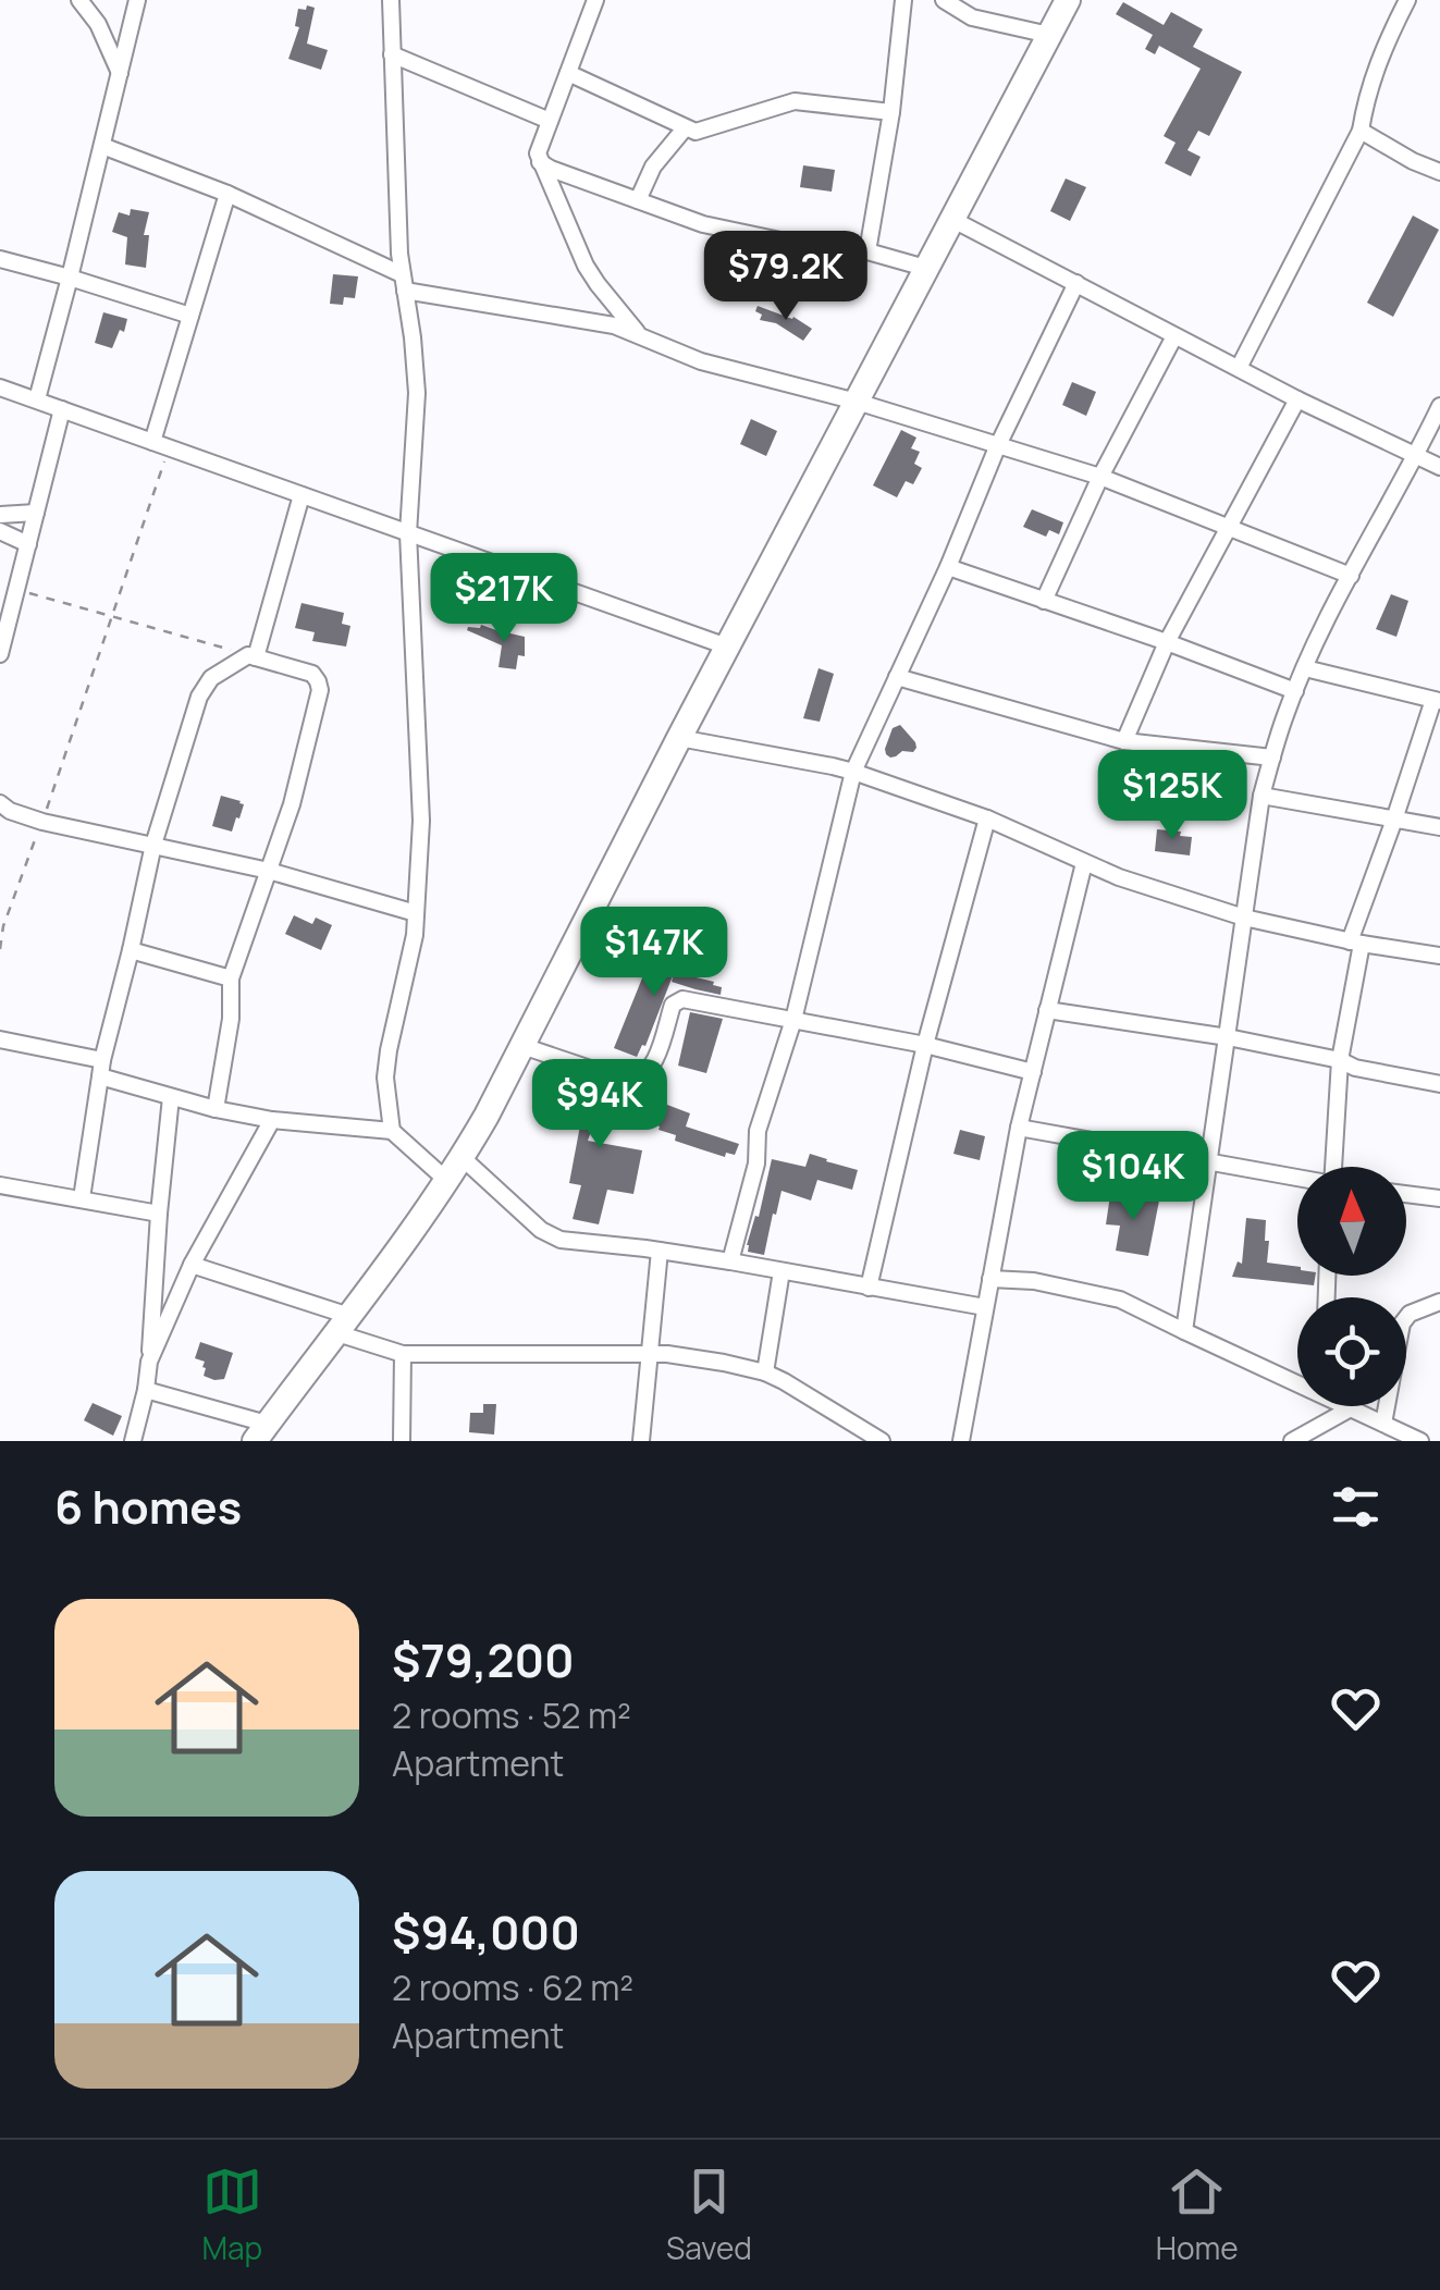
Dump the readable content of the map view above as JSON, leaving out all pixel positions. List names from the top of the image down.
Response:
{
  "north": "top",
  "page": {
    "price": [
      "$79.2K",
      "$217K",
      "$125K",
      "$147K",
      "$94K",
      "$104K"
    ],
    "heading": "6 homes",
    "list": [
      {
        "name": "$79,200",
        "note": "2 rooms · 52 m² · Apartment"
      },
      {
        "name": "$94,000",
        "note": "2 rooms · 62 m² · Apartment"
      }
    ],
    "tabs": ["Map", "Saved", "Home"]
  }
}
